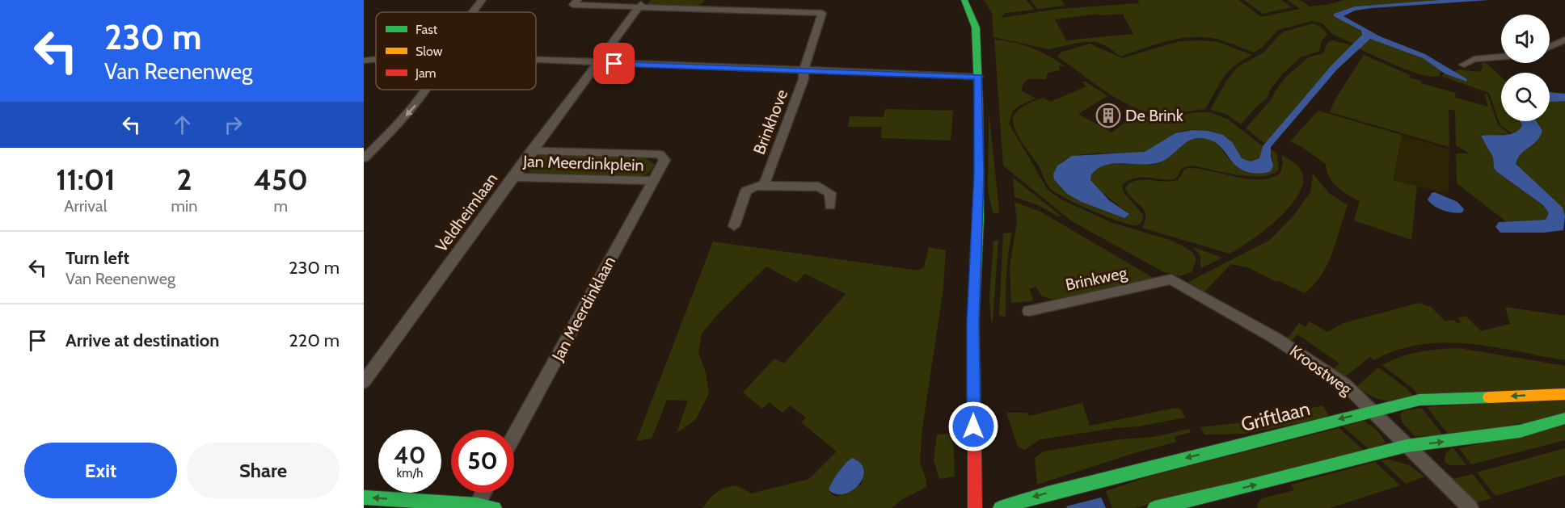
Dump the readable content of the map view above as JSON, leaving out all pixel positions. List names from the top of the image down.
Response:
{
  "streets": {
    "street": [
      "Brinkhove",
      "Jan Meerdinkplein",
      "Veldheimlaan",
      "Brinkweg",
      "Jan Meerdinklaan",
      "Kroostweg",
      "Griftlaan"
    ]
  },
  "crossings": [
    ["Jan Meerdinkplein", "Veldheimlaan"],
    ["Jan Meerdinkplein", "Jan Meerdinklaan"],
    ["Brinkweg", "Kroostweg"],
    ["Kroostweg", "Griftlaan"]
  ],
  "places": {
    "building": ["De Brink"]
  },
  "legend": ["Fast", "Slow", "Jam"],
  "page": {
    "turn": ["230 m", "Van Reenenweg"],
    "eta": [
      "11:01",
      "Arrival",
      "2",
      "min",
      "450",
      "m"
    ],
    "list": [
      {
        "name": "Turn left",
        "note": "Van Reenenweg",
        "value": "230 m"
      },
      {
        "name": "Arrive at destination",
        "value": "220 m"
      }
    ],
    "speed": "40 km/h",
    "limit": "50",
    "buttons": ["Exit", "Share"]
  }
}
